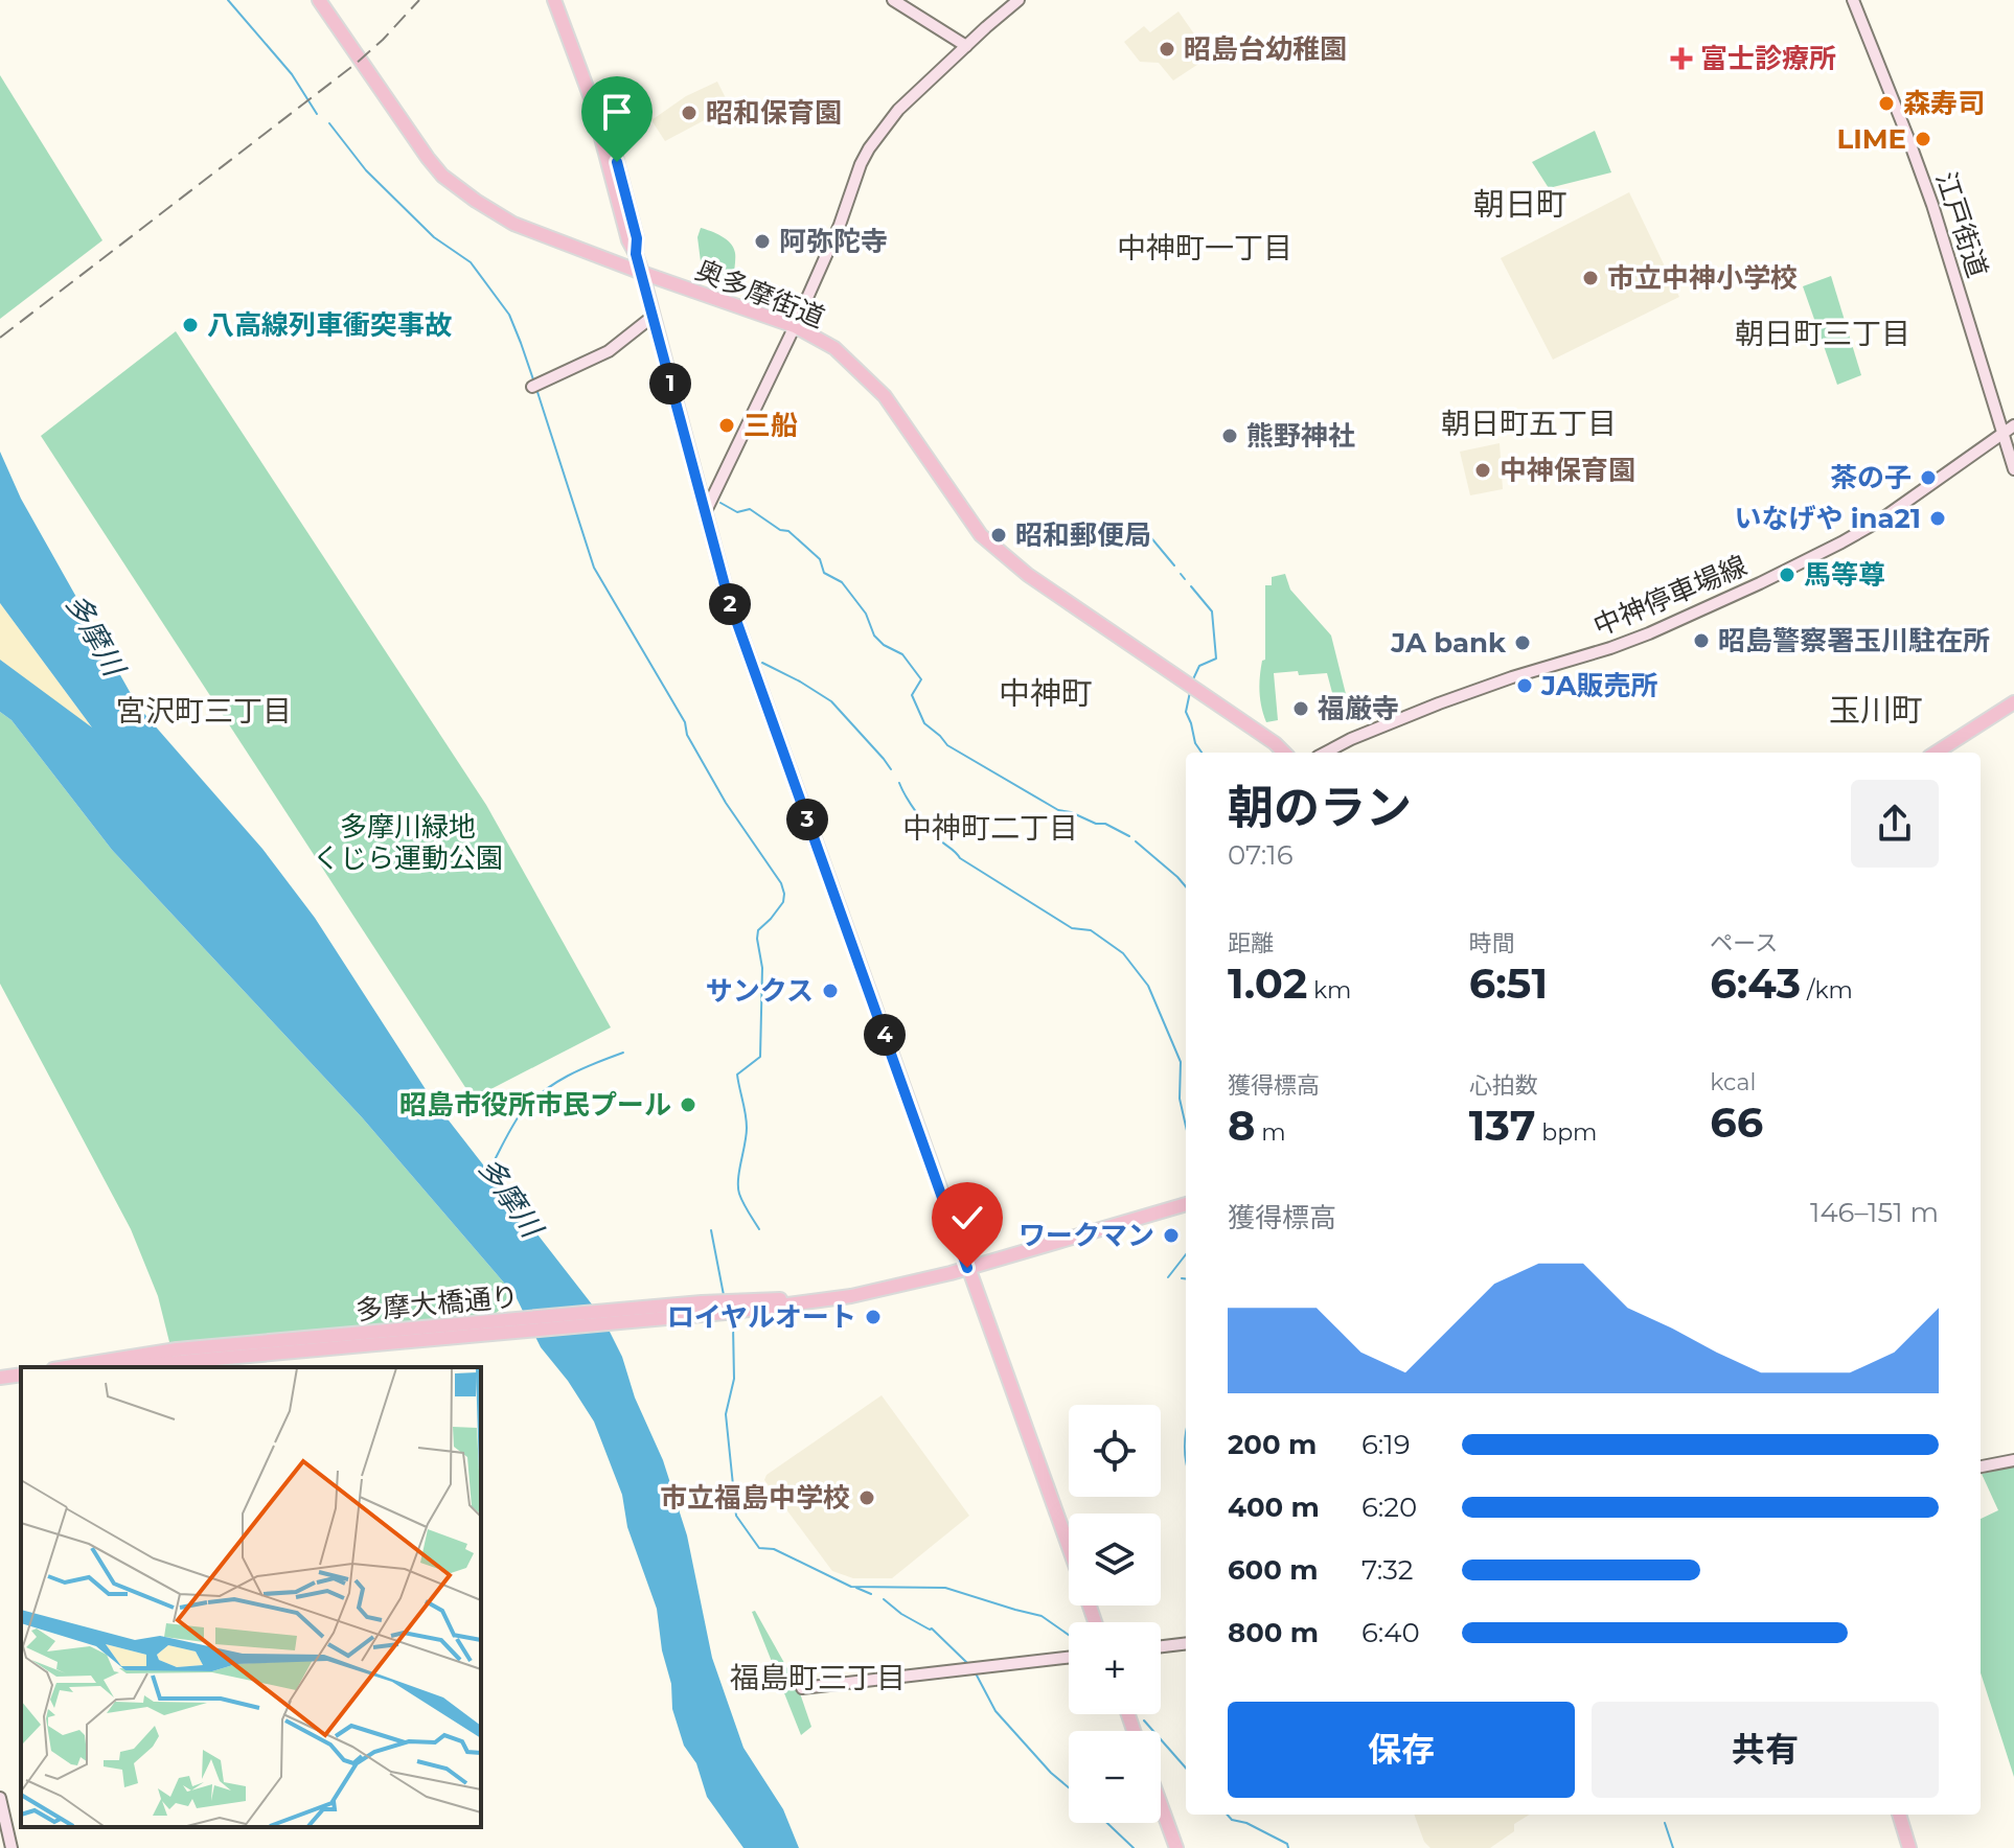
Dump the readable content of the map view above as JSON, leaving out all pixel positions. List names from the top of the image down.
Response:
{
  "streets": {
    "main road": [
      "江戸街道",
      "奥多摩街道",
      "中神停車場線",
      "多摩大橋通り"
    ]
  },
  "crossings": [
    ["江戸街道", "中神停車場線"]
  ],
  "districts": [
    "朝日町",
    "中神町一丁目",
    "朝日町三丁目",
    "朝日町五丁目",
    "中神町",
    "宮沢町三丁目",
    "玉川町",
    "中神町二丁目",
    "福島町三丁目"
  ],
  "water": ["多摩川"],
  "parks": ["多摩川緑地 くじら運動公園"],
  "places": {
    "other": [
      "昭島台幼稚園",
      "森寿司",
      "昭和保育園",
      "LIME",
      "阿弥陀寺",
      "市立中神小学校",
      "八高線列車衝突事故",
      "三船",
      "熊野神社",
      "中神保育園",
      "茶の子",
      "いなげや ina21",
      "昭和郵便局",
      "馬等尊",
      "昭島警察署玉川駐在所",
      "JA bank",
      "JA販売所",
      "福厳寺",
      "サンクス",
      "昭島市役所市民プール",
      "ワークマン",
      "ロイヤルオート",
      "市立福島中学校"
    ],
    "health": ["富士診療所"]
  },
  "page": {
    "pins": [
      "1",
      "2",
      "3",
      "4"
    ],
    "heading": ["朝のラン", "07:16"],
    "stats": [
      ["距離", "1.02 km"],
      ["時間", "6:51"],
      ["ペース", "6:43 /km"],
      ["獲得標高", "8 m"],
      ["心拍数", "137 bpm"],
      ["kcal", "66"]
    ],
    "chart": ["獲得標高", "146–151 m"],
    "map_buttons": ["+", "−"],
    "list": [
      {
        "name": "200 m",
        "note": "6:19"
      },
      {
        "name": "400 m",
        "note": "6:20"
      },
      {
        "name": "600 m",
        "note": "7:32"
      },
      {
        "name": "800 m",
        "note": "6:40"
      }
    ],
    "buttons": ["保存", "共有"]
  }
}
